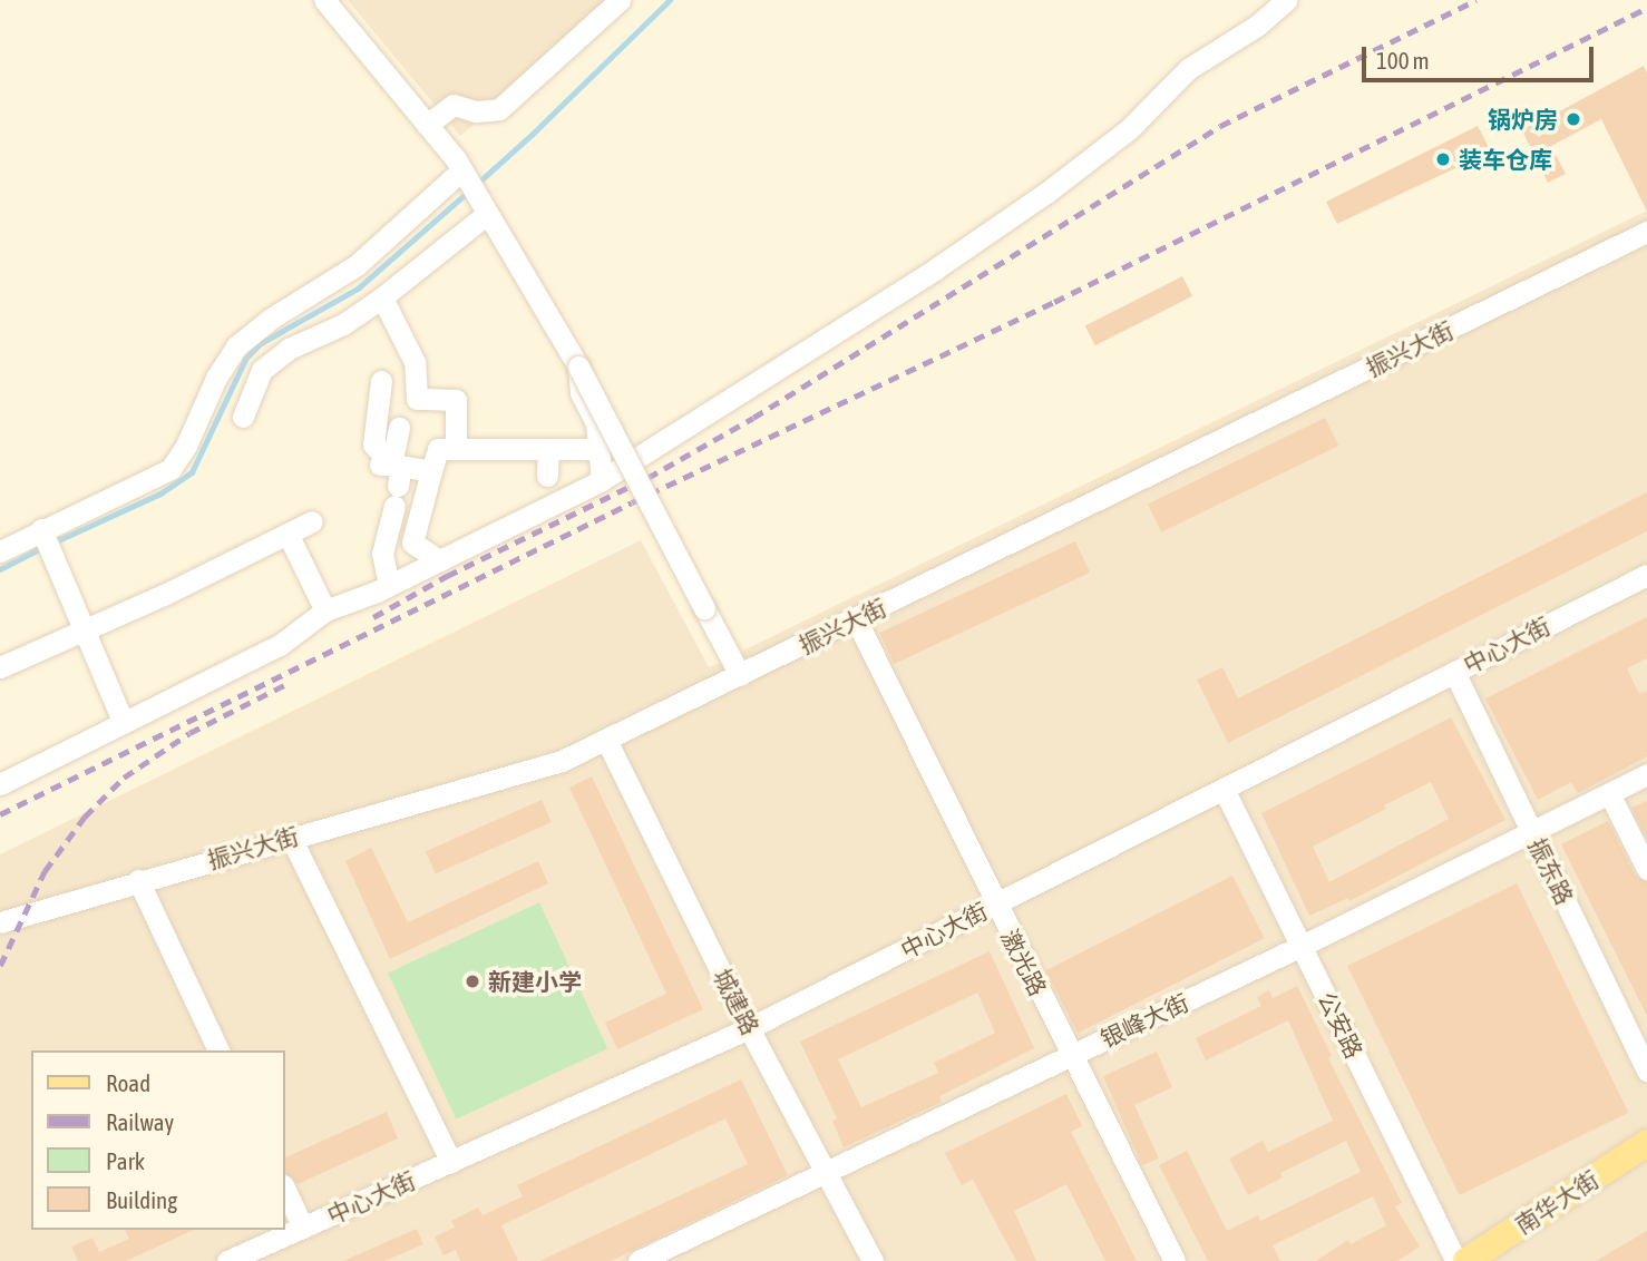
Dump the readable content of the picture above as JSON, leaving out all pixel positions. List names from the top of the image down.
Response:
{
  "streets": {
    "main road": ["南华大街"],
    "street": [
      "振兴大街",
      "中心大街",
      "振东路",
      "激光路",
      "城建路",
      "银峰大街",
      "公安路"
    ]
  },
  "crossings": [
    ["振兴大街", "激光路"],
    ["振兴大街", "城建路"],
    ["中心大街", "振东路"],
    ["中心大街", "激光路"],
    ["中心大街", "城建路"],
    ["中心大街", "公安路"],
    ["振东路", "银峰大街"],
    ["激光路", "银峰大街"],
    ["城建路", "银峰大街"],
    ["银峰大街", "公安路"]
  ],
  "places": ["锅炉房", "装车仓库", "新建小学"],
  "legend": [
    "Road",
    "Railway",
    "Park",
    "Building"
  ],
  "scale_bar": "100 m"
}
